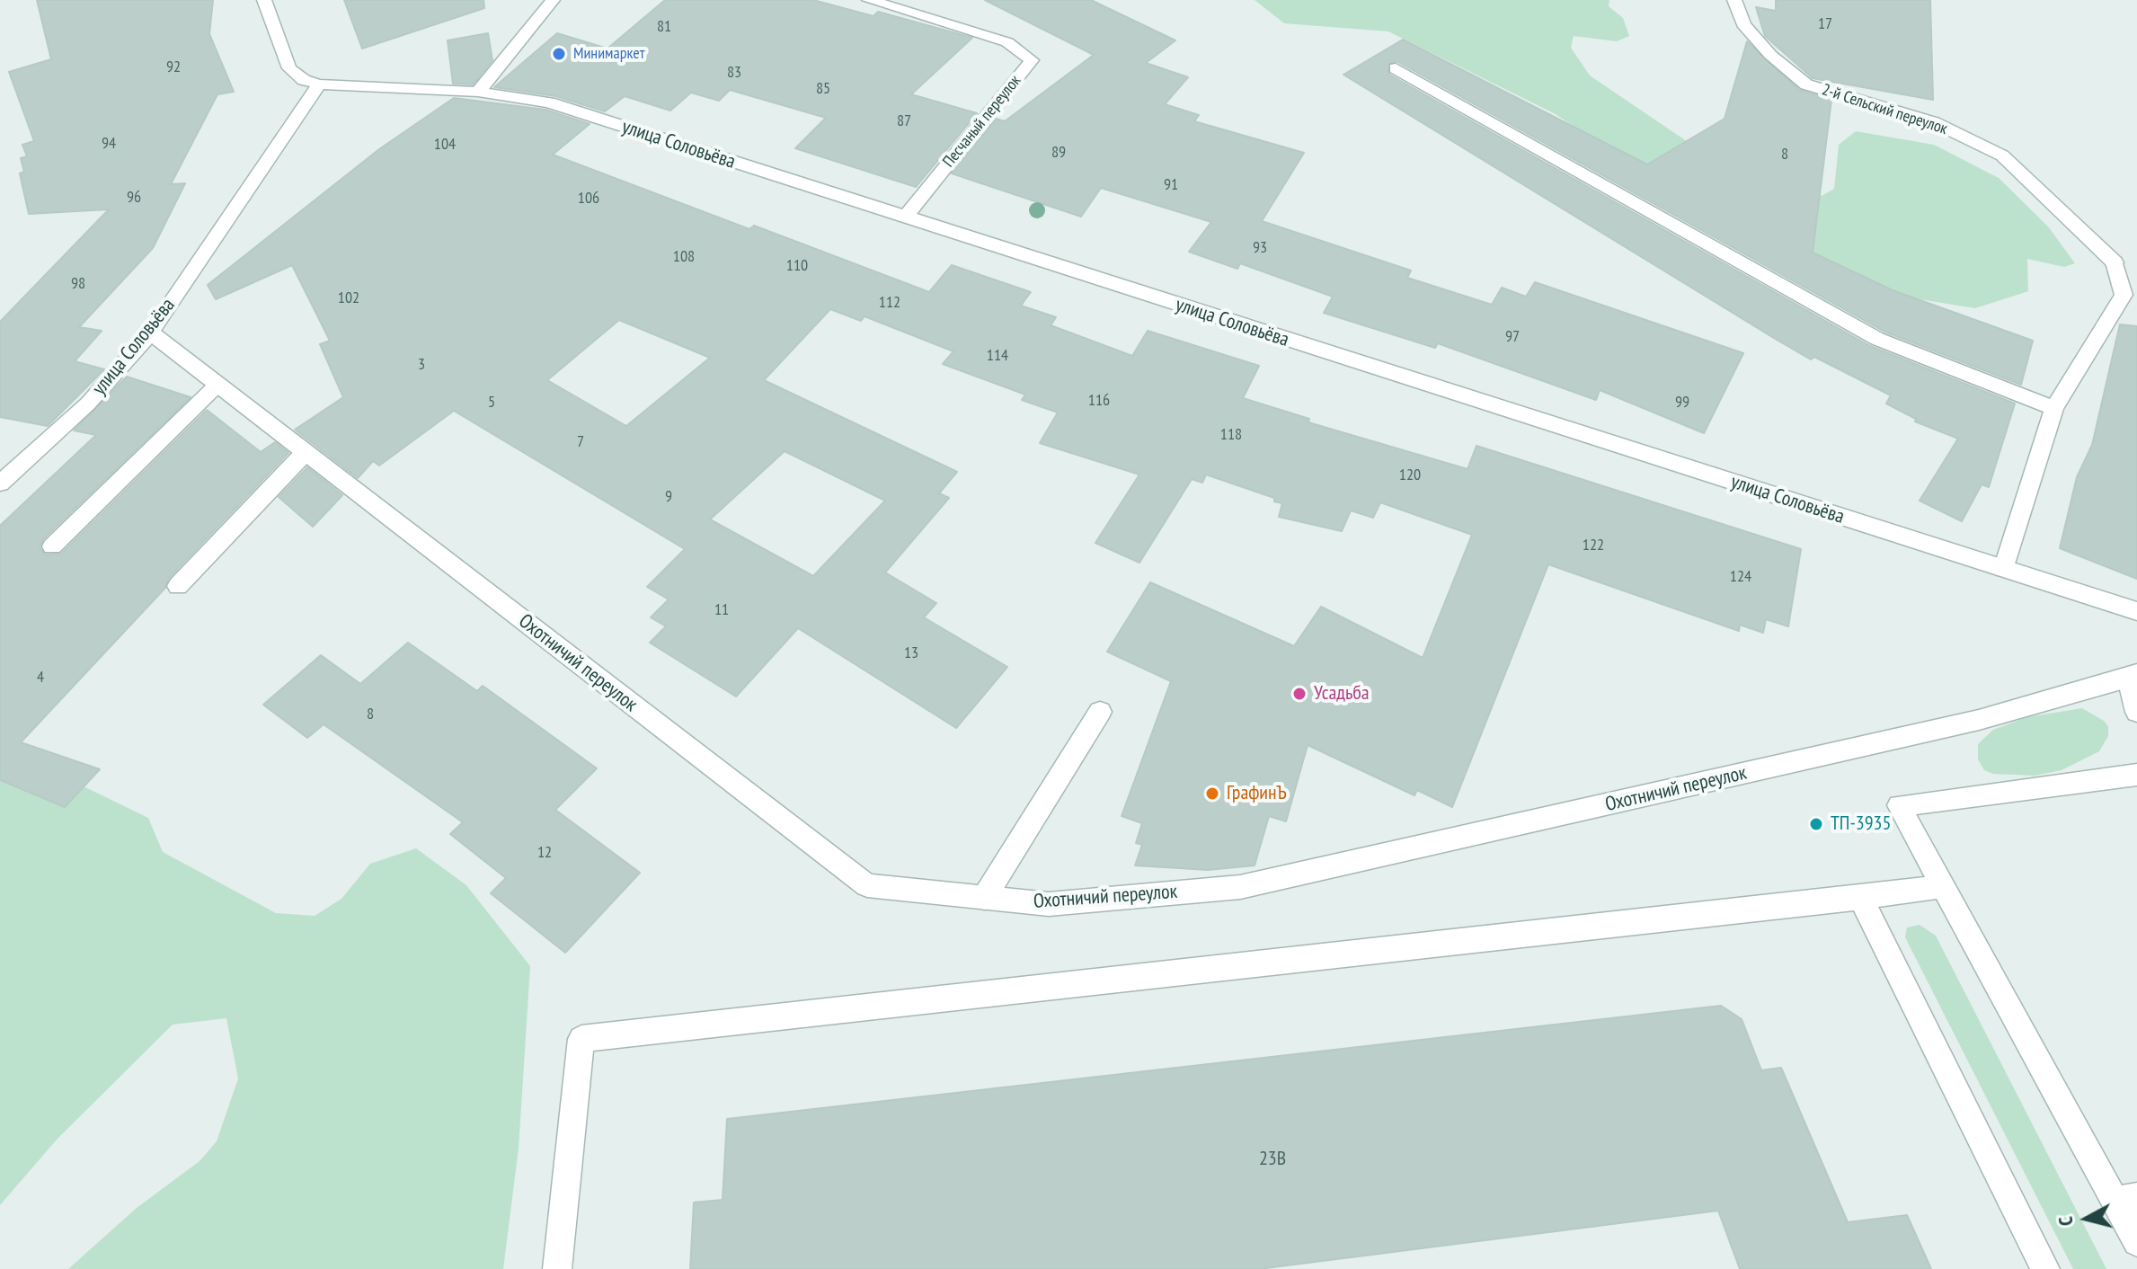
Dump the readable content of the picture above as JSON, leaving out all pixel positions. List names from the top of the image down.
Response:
{
  "streets": {
    "street": [
      "2-й Сельский переулок",
      "Песчаный переулок",
      "улица Соловьёва",
      "Охотничий переулок"
    ]
  },
  "crossings": [
    ["Песчаный переулок", "улица Соловьёва"],
    ["улица Соловьёва", "Охотничий переулок"]
  ],
  "places": [
    "Минимаркет",
    "Усадьба",
    "ГрафинЪ",
    "ТП-3935"
  ],
  "house_numbers": [
    "17",
    "81",
    "92",
    "83",
    "85",
    "87",
    "94",
    "104",
    "89",
    "8",
    "91",
    "96",
    "106",
    "93",
    "108",
    "110",
    "98",
    "102",
    "112",
    "97",
    "114",
    "3",
    "116",
    "5",
    "99",
    "118",
    "7",
    "120",
    "9",
    "122",
    "124",
    "11",
    "13",
    "4",
    "8",
    "12",
    "23В"
  ],
  "north": "left"
}
